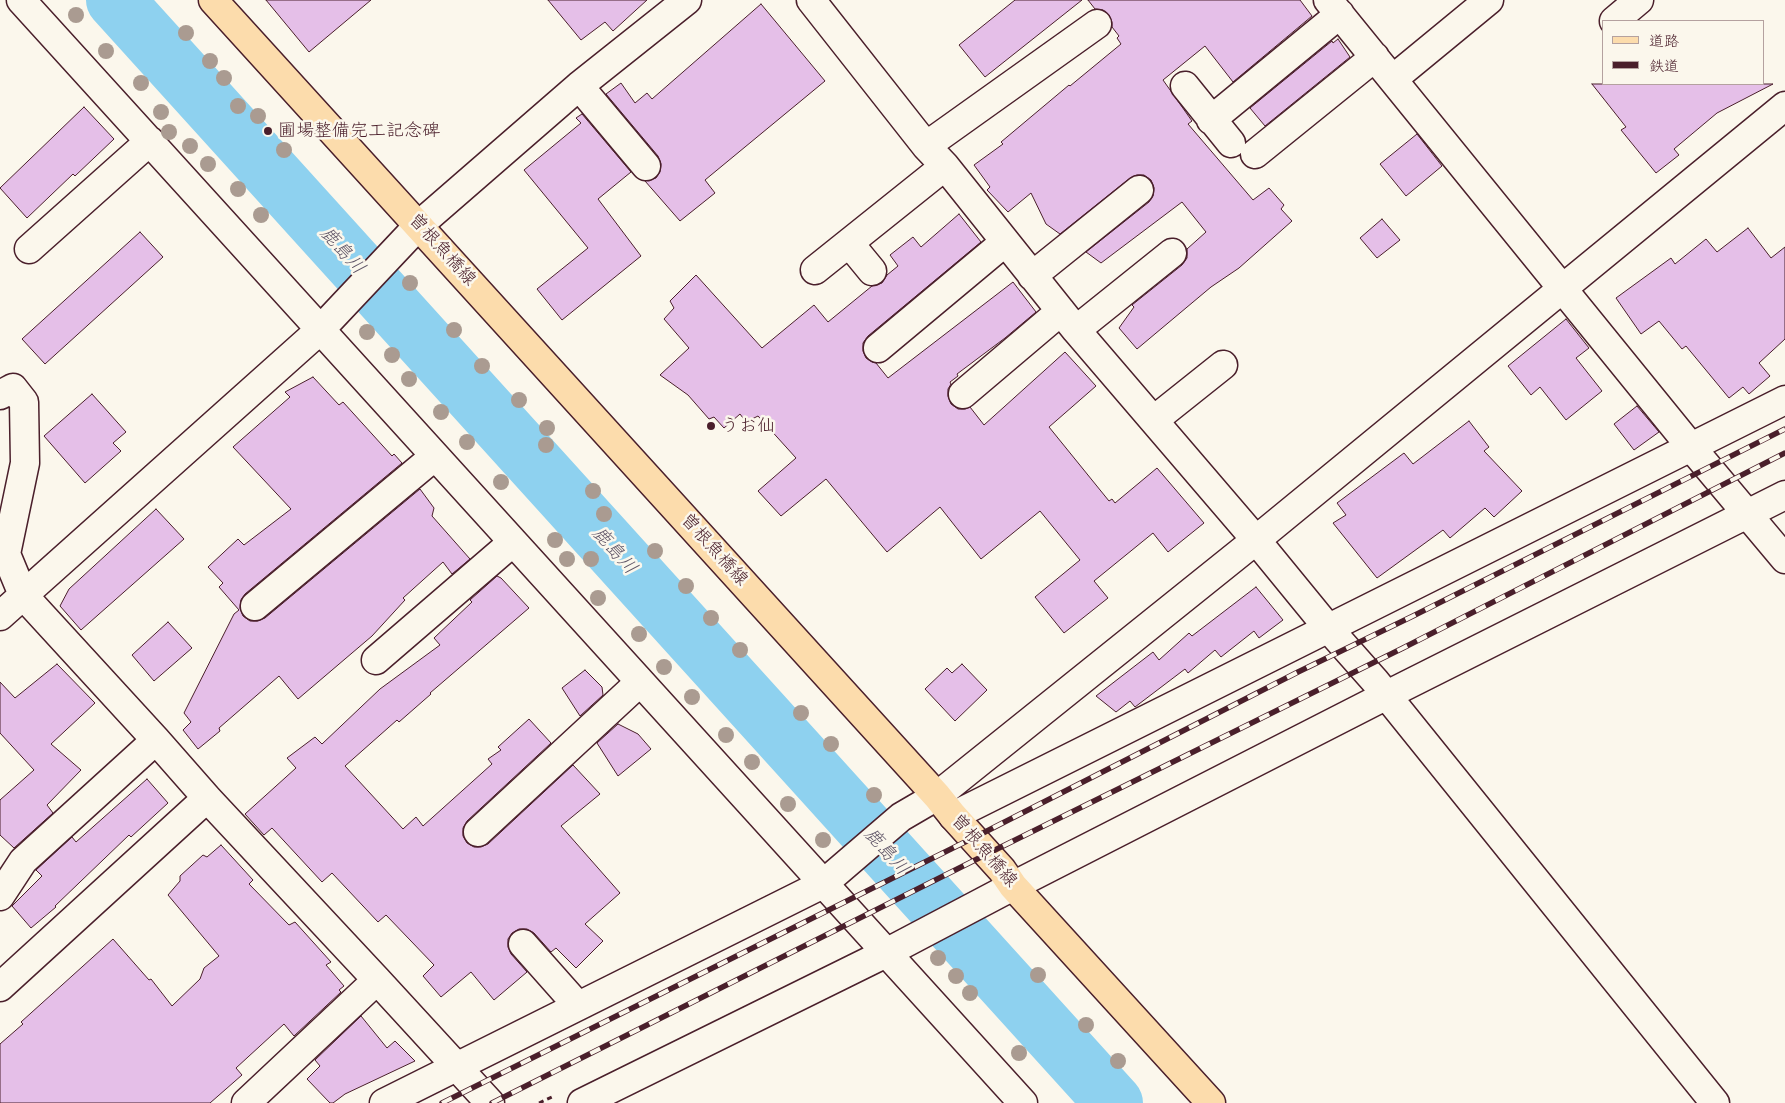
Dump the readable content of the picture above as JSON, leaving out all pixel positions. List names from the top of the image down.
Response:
{
  "streets": {
    "main road": ["曽根魚橋線"]
  },
  "water": ["鹿島川"],
  "places": ["圃場整備完工記念碑", "うお仙"],
  "legend": ["道路", "鉄道"]
}
